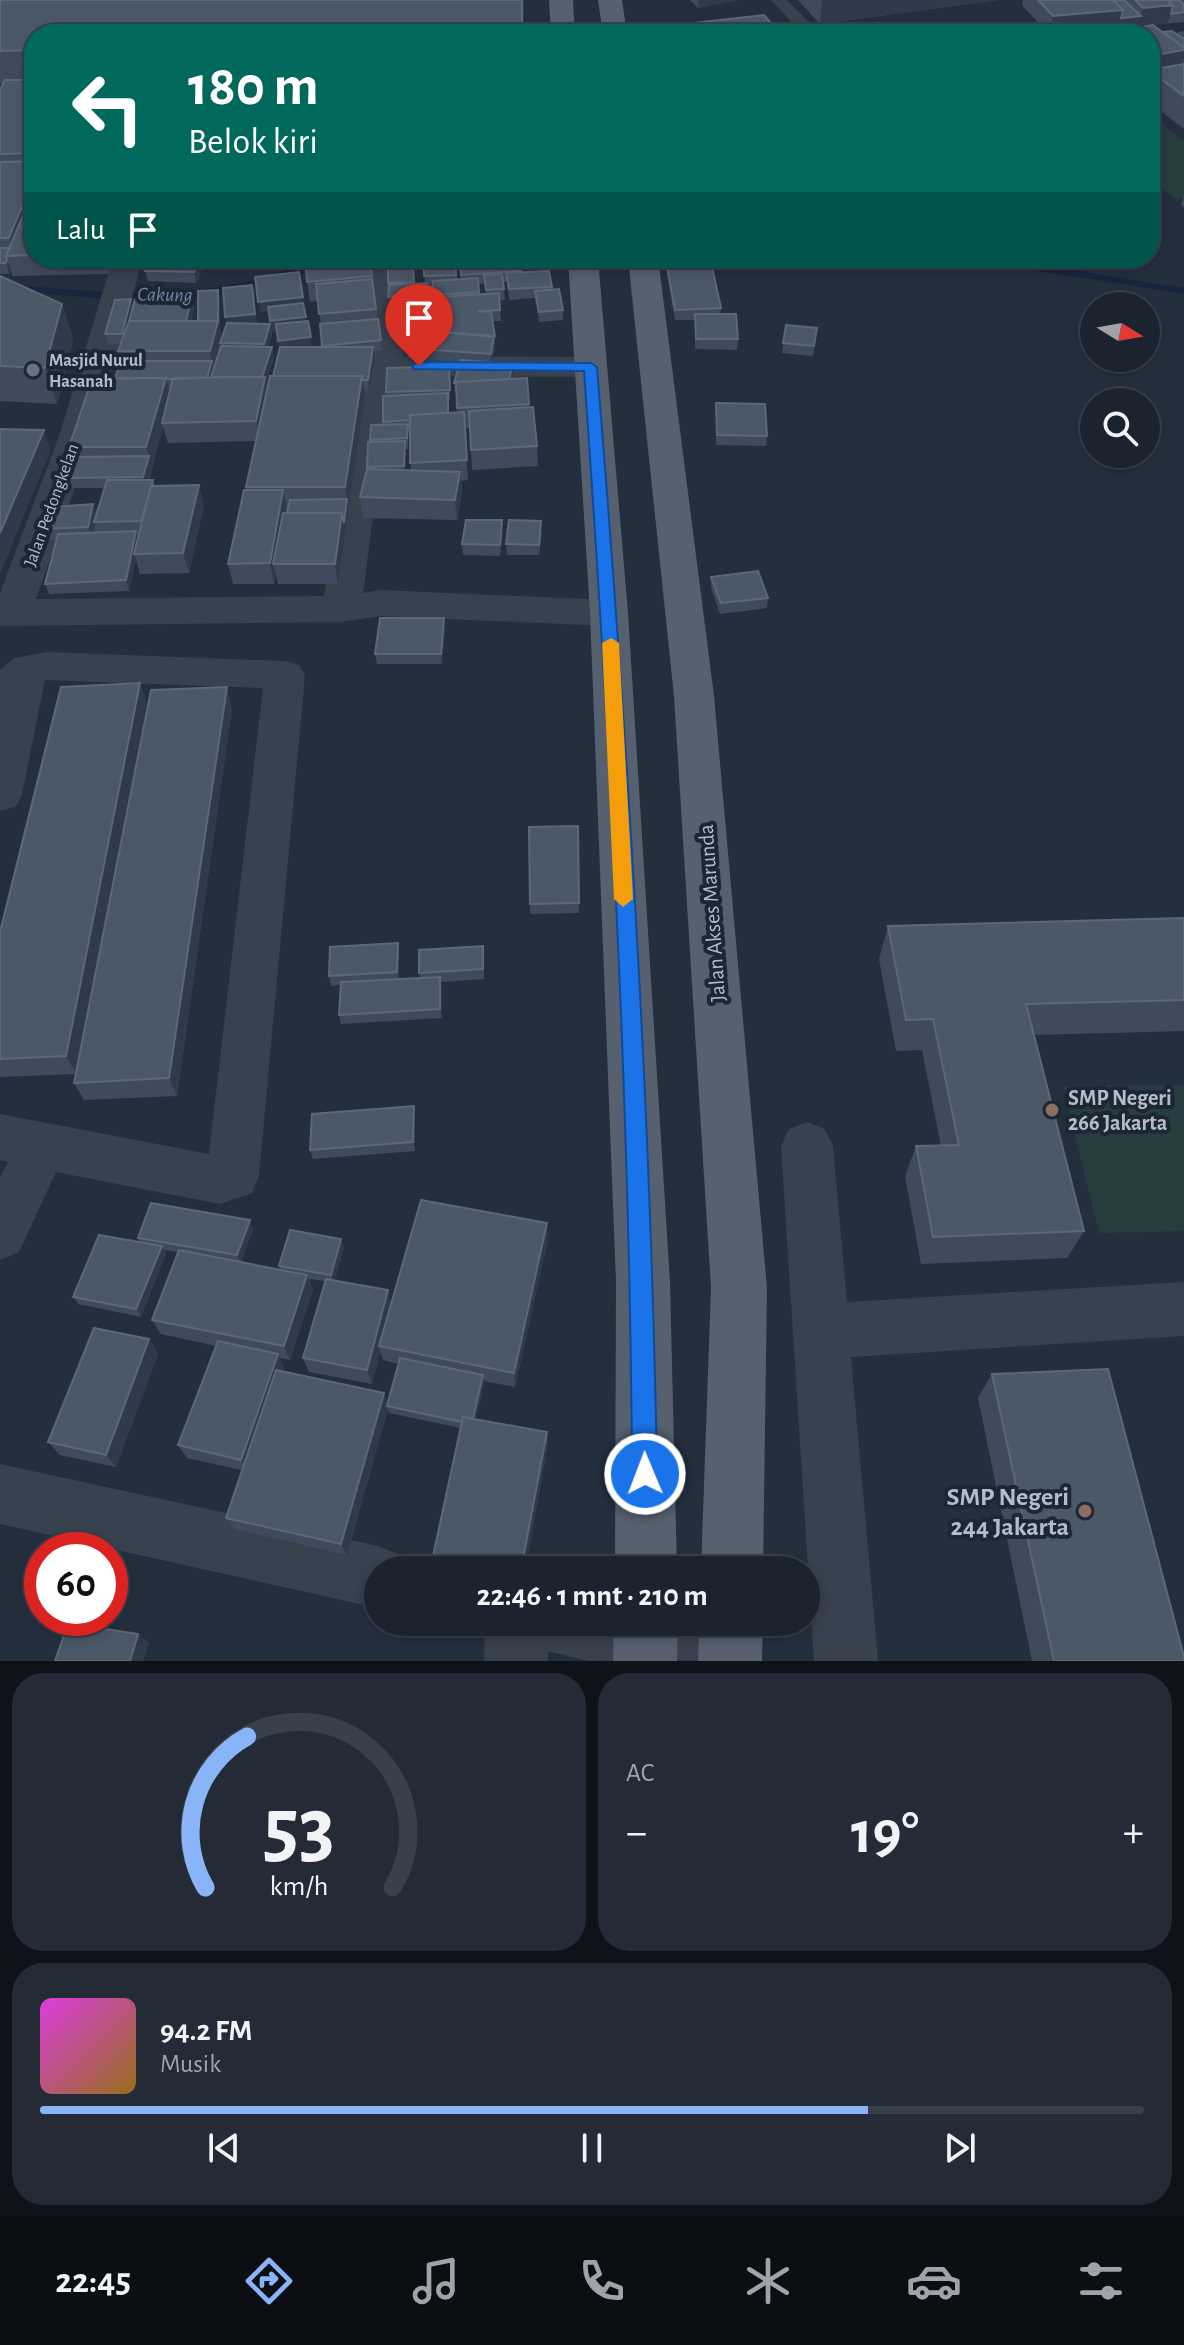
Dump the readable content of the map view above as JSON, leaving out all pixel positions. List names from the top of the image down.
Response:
{
  "streets": {
    "main road": ["Jalan Akses Marunda"],
    "street": ["Jalan Pedongkelan"]
  },
  "water": ["Cakung"],
  "places": ["Masjid Nurul Hasanah", "SMP Negeri 266 Jakarta", "SMP Negeri 244 Jakarta"],
  "north": "right",
  "page": {
    "turn": ["180 m", "Belok kiri"],
    "then": "Lalu",
    "limit": "60",
    "trip": "22:46 · 1 mnt · 210 m",
    "tile": "AC",
    "heat": ["−", "19°", "+"],
    "song": ["94.2 FM", "Musik"],
    "tabs": "22:45",
    "gauge": ["53", "km/h"]
  }
}
